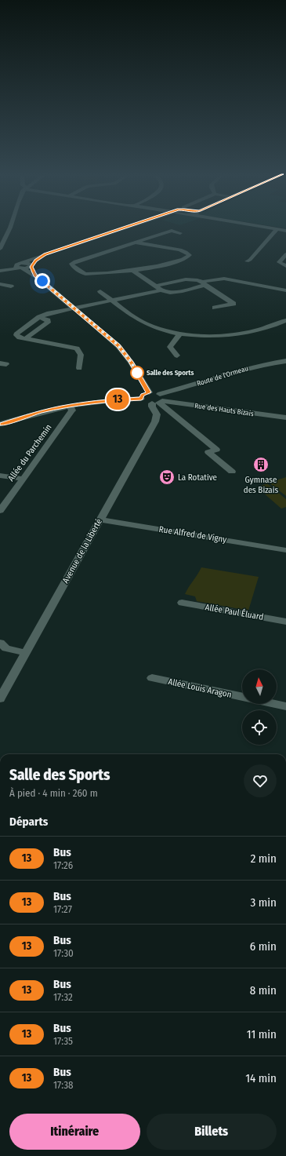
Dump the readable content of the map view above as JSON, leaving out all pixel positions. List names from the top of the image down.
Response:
{
  "streets": {
    "street": [
      "Route de l'Ormeau",
      "Rue des Hauts Bizais",
      "Allée du Parchemin",
      "Rue Alfred de Vigny",
      "Avenue de la Liberté",
      "Allée Paul Éluard",
      "Allée Louis Aragon"
    ]
  },
  "crossings": [
    ["Route de l'Ormeau", "Rue des Hauts Bizais"],
    ["Route de l'Ormeau", "Avenue de la Liberté"],
    ["Rue des Hauts Bizais", "Avenue de la Liberté"],
    ["Rue Alfred de Vigny", "Avenue de la Liberté"]
  ],
  "places": {
    "other": ["Salle des Sports"],
    "building": ["Gymnase des Bizais"],
    "theatre": ["La Rotative"]
  },
  "lines": ["bus line 13"],
  "north": "top",
  "page": {
    "on_map": "13",
    "heading": [
      ["Salle des Sports", "À pied · 4 min · 260 m"],
      "Départs"
    ],
    "list": [
      {
        "mark": "13",
        "name": "Bus",
        "note": "17:26",
        "value": "2 min"
      },
      {
        "mark": "13",
        "name": "Bus",
        "note": "17:27",
        "value": "3 min"
      },
      {
        "mark": "13",
        "name": "Bus",
        "note": "17:30",
        "value": "6 min"
      },
      {
        "mark": "13",
        "name": "Bus",
        "note": "17:32",
        "value": "8 min"
      },
      {
        "mark": "13",
        "name": "Bus",
        "note": "17:35",
        "value": "11 min"
      },
      {
        "mark": "13",
        "name": "Bus",
        "note": "17:38",
        "value": "14 min"
      }
    ],
    "buttons": ["Itinéraire", "Billets"]
  }
}
